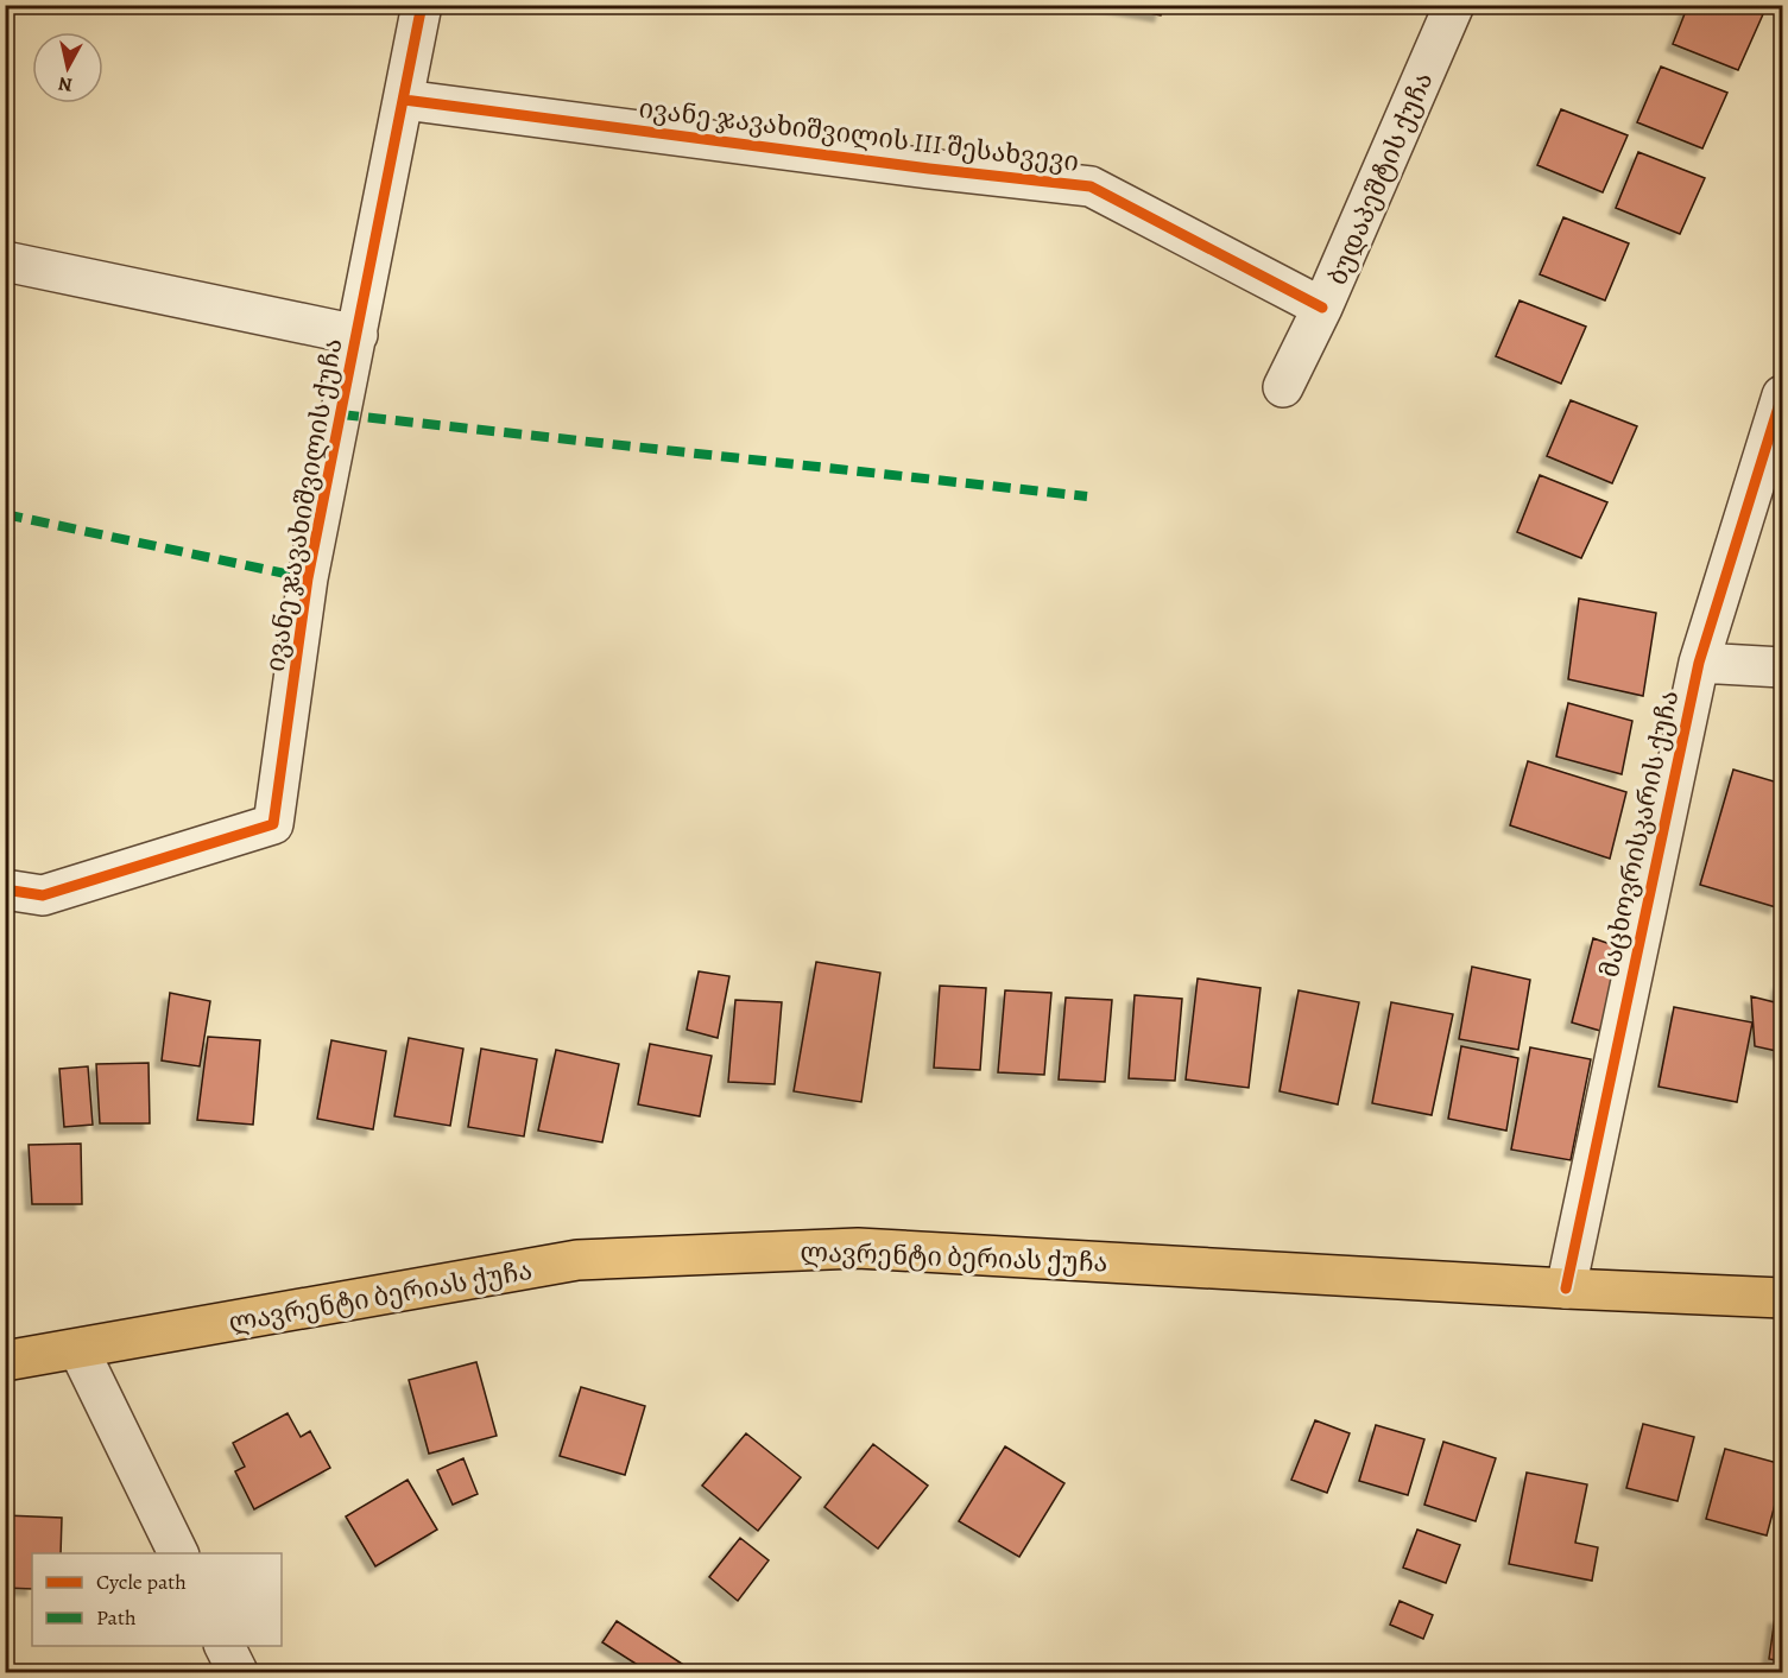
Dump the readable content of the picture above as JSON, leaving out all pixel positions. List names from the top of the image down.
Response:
{
  "streets": {
    "main road": ["ლავრენტი ბერიას ქუჩა"],
    "street": [
      "ივანე ჯავახიშვილის III შესახვევი",
      "ბუდაპეშტის ქუჩა",
      "ივანე ჯავახიშვილის ქუჩა",
      "მაცხოვრისკარის ქუჩა"
    ]
  },
  "crossings": [
    ["ივანე ჯავახიშვილის III შესახვევი", "ბუდაპეშტის ქუჩა"],
    ["ივანე ჯავახიშვილის III შესახვევი", "ივანე ჯავახიშვილის ქუჩა"],
    ["მაცხოვრისკარის ქუჩა", "ლავრენტი ბერიას ქუჩა"]
  ],
  "legend": ["Cycle path", "Path"],
  "north": "bottom"
}
